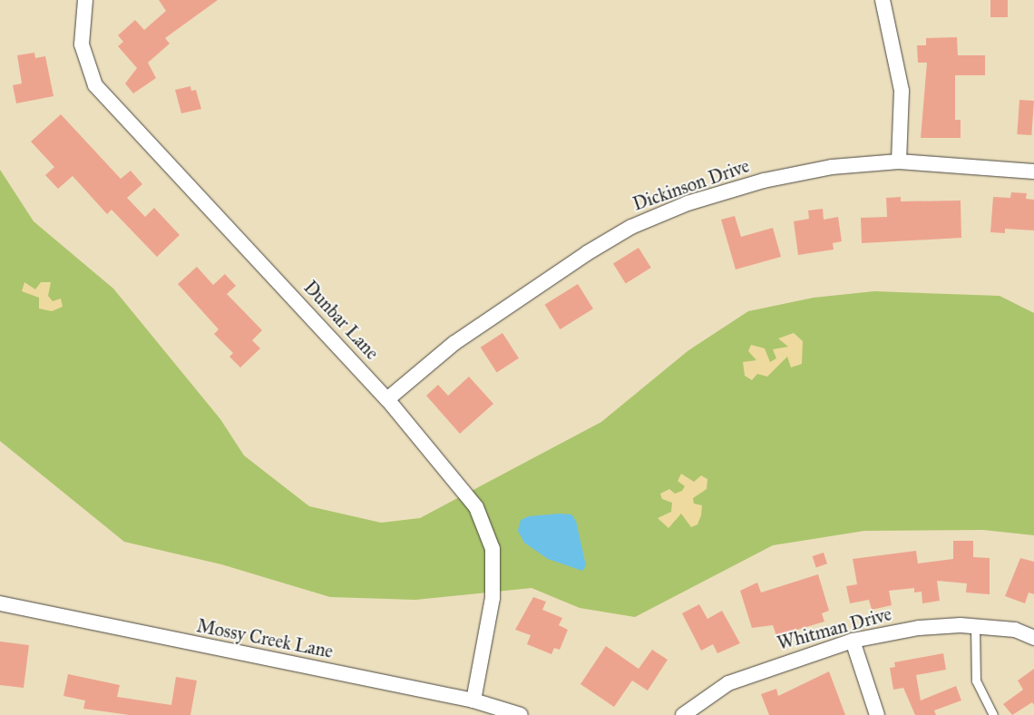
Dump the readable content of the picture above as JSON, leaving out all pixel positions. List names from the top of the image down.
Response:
{
  "streets": {
    "street": [
      "Dickinson Drive",
      "Dunbar Lane",
      "Whitman Drive",
      "Mossy Creek Lane"
    ]
  },
  "crossings": [
    ["Dickinson Drive", "Dunbar Lane"],
    ["Dunbar Lane", "Mossy Creek Lane"]
  ]
}
